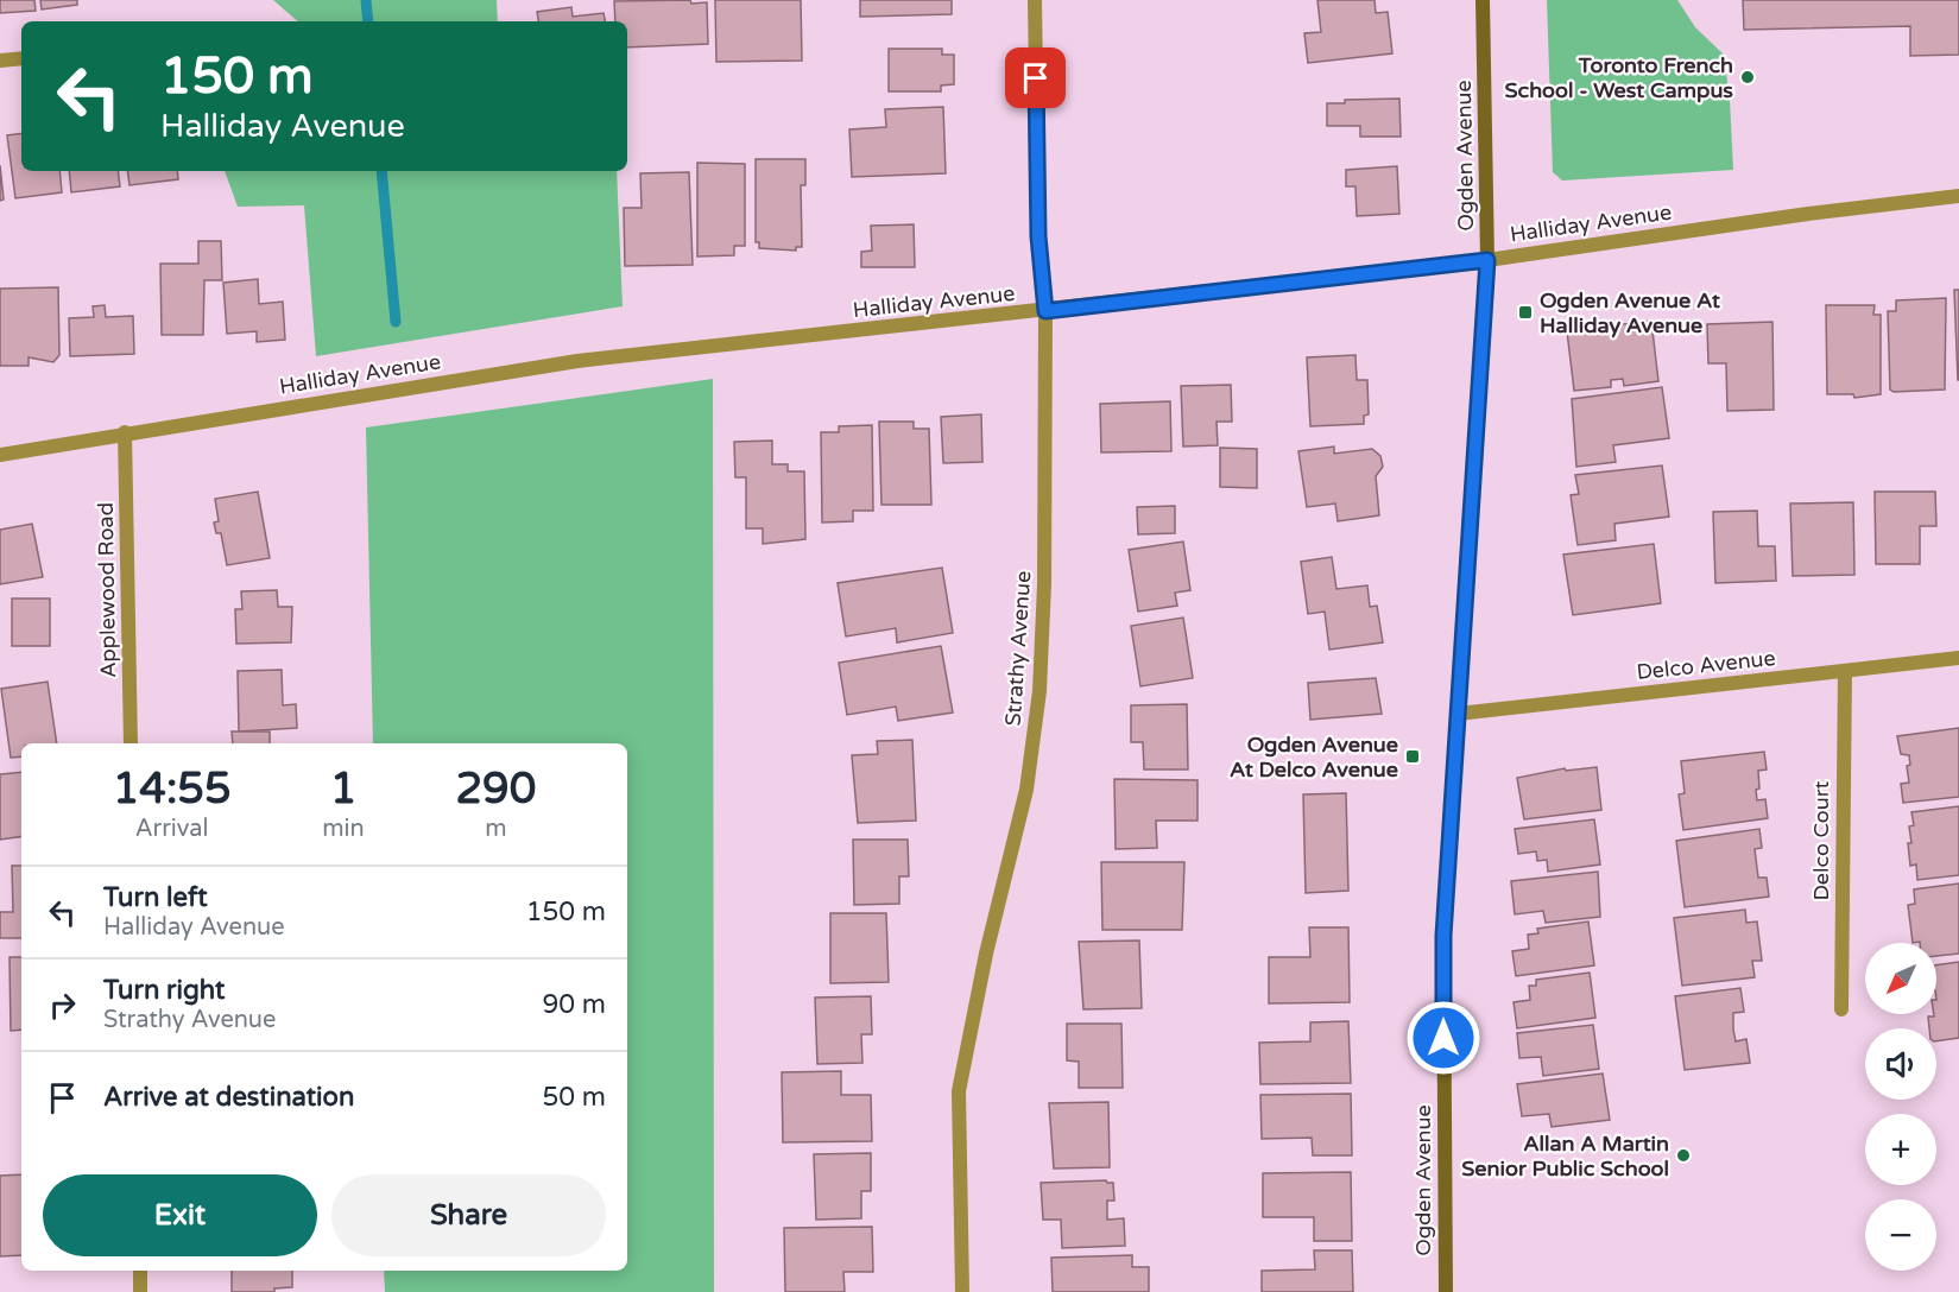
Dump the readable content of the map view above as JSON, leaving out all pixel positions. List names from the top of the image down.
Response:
{
  "streets": {
    "street": [
      "Ogden Avenue",
      "Halliday Avenue",
      "Applewood Road",
      "Strathy Avenue",
      "Delco Avenue",
      "Delco Court"
    ]
  },
  "crossings": [
    ["Ogden Avenue", "Halliday Avenue"],
    ["Ogden Avenue", "Delco Avenue"],
    ["Halliday Avenue", "Applewood Road"],
    ["Halliday Avenue", "Strathy Avenue"],
    ["Delco Avenue", "Delco Court"]
  ],
  "places": {
    "other": ["Toronto French School - West Campus", "Allan A Martin Senior Public School"],
    "transit": ["Ogden Avenue At Halliday Avenue", "Ogden Avenue At Delco Avenue"]
  },
  "north": "bottom left",
  "page": {
    "turn": ["150 m", "Halliday Avenue"],
    "eta": [
      "14:55",
      "Arrival",
      "1",
      "min",
      "290",
      "m"
    ],
    "list": [
      {
        "name": "Turn left",
        "note": "Halliday Avenue",
        "value": "150 m"
      },
      {
        "name": "Turn right",
        "note": "Strathy Avenue",
        "value": "90 m"
      },
      {
        "name": "Arrive at destination",
        "value": "50 m"
      }
    ],
    "map_buttons": ["+", "−"],
    "buttons": ["Exit", "Share"]
  }
}
